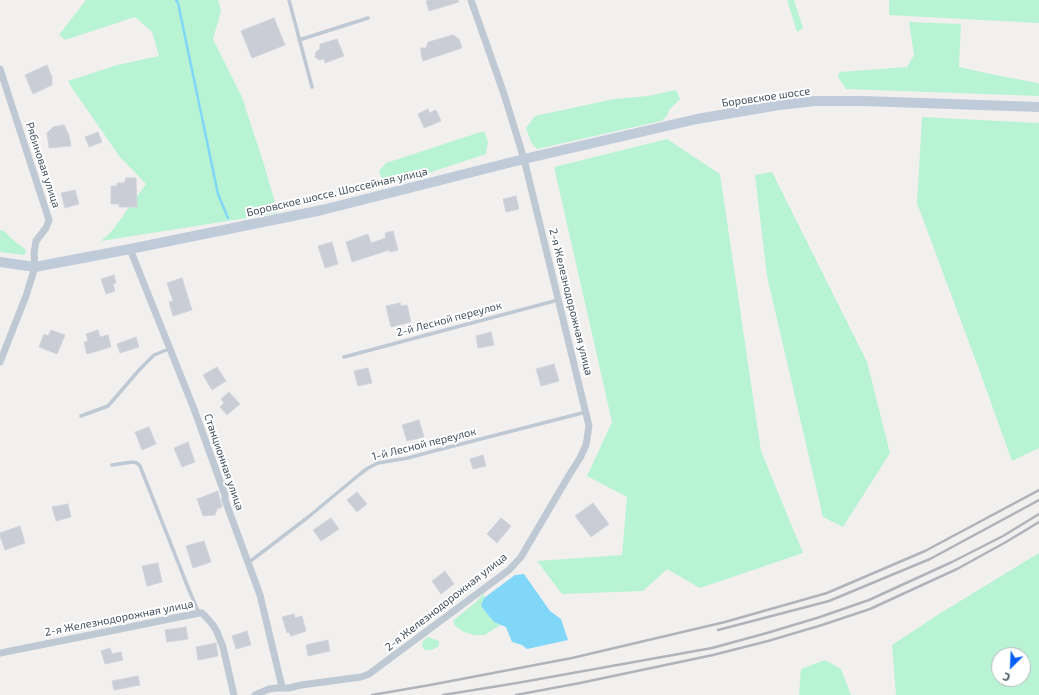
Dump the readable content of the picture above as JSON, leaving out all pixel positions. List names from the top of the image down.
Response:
{
  "streets": {
    "main road": ["Боровское шоссе", "Боровское шоссе, Шоссейная улица"],
    "street": ["Рябиновая улица", "2-я Железнодорожная улица", "Станционная улица"],
    "lane": ["2-й Лесной переулок", "1-й Лесной переулок"]
  },
  "crossings": [
    ["Боровское шоссе", "Боровское шоссе, Шоссейная улица"],
    ["Боровское шоссе", "2-я Железнодорожная улица"],
    ["Боровское шоссе, Шоссейная улица", "2-я Железнодорожная улица"],
    ["Боровское шоссе, Шоссейная улица", "Станционная улица"],
    ["2-я Железнодорожная улица", "2-й Лесной переулок"],
    ["2-я Железнодорожная улица", "1-й Лесной переулок"],
    ["2-я Железнодорожная улица", "Станционная улица"],
    ["1-й Лесной переулок", "Станционная улица"]
  ],
  "north": "bottom left"
}
